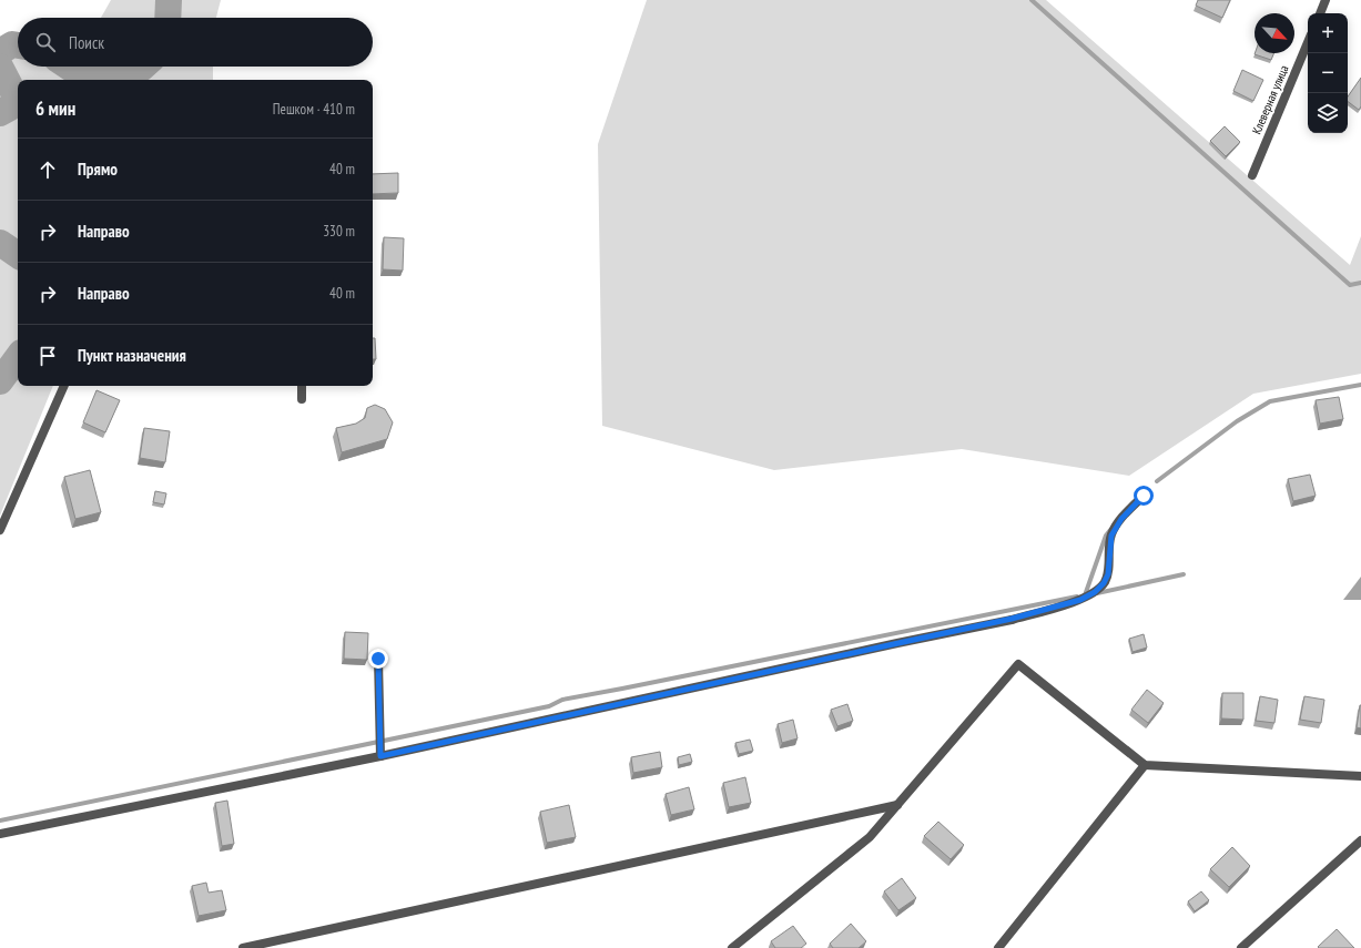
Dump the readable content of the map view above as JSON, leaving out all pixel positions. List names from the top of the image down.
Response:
{
  "streets": {
    "street": ["Клеверная улица"]
  },
  "north": "bottom right",
  "page": {
    "map_buttons": ["+", "−"],
    "search": "Поиск",
    "heading": ["6 мин", "Пешком · 410 m"],
    "list": [
      ["Прямо", "40 m"],
      ["Направо", "330 m"],
      ["Направо", "40 m"],
      "Пункт назначения"
    ]
  }
}
